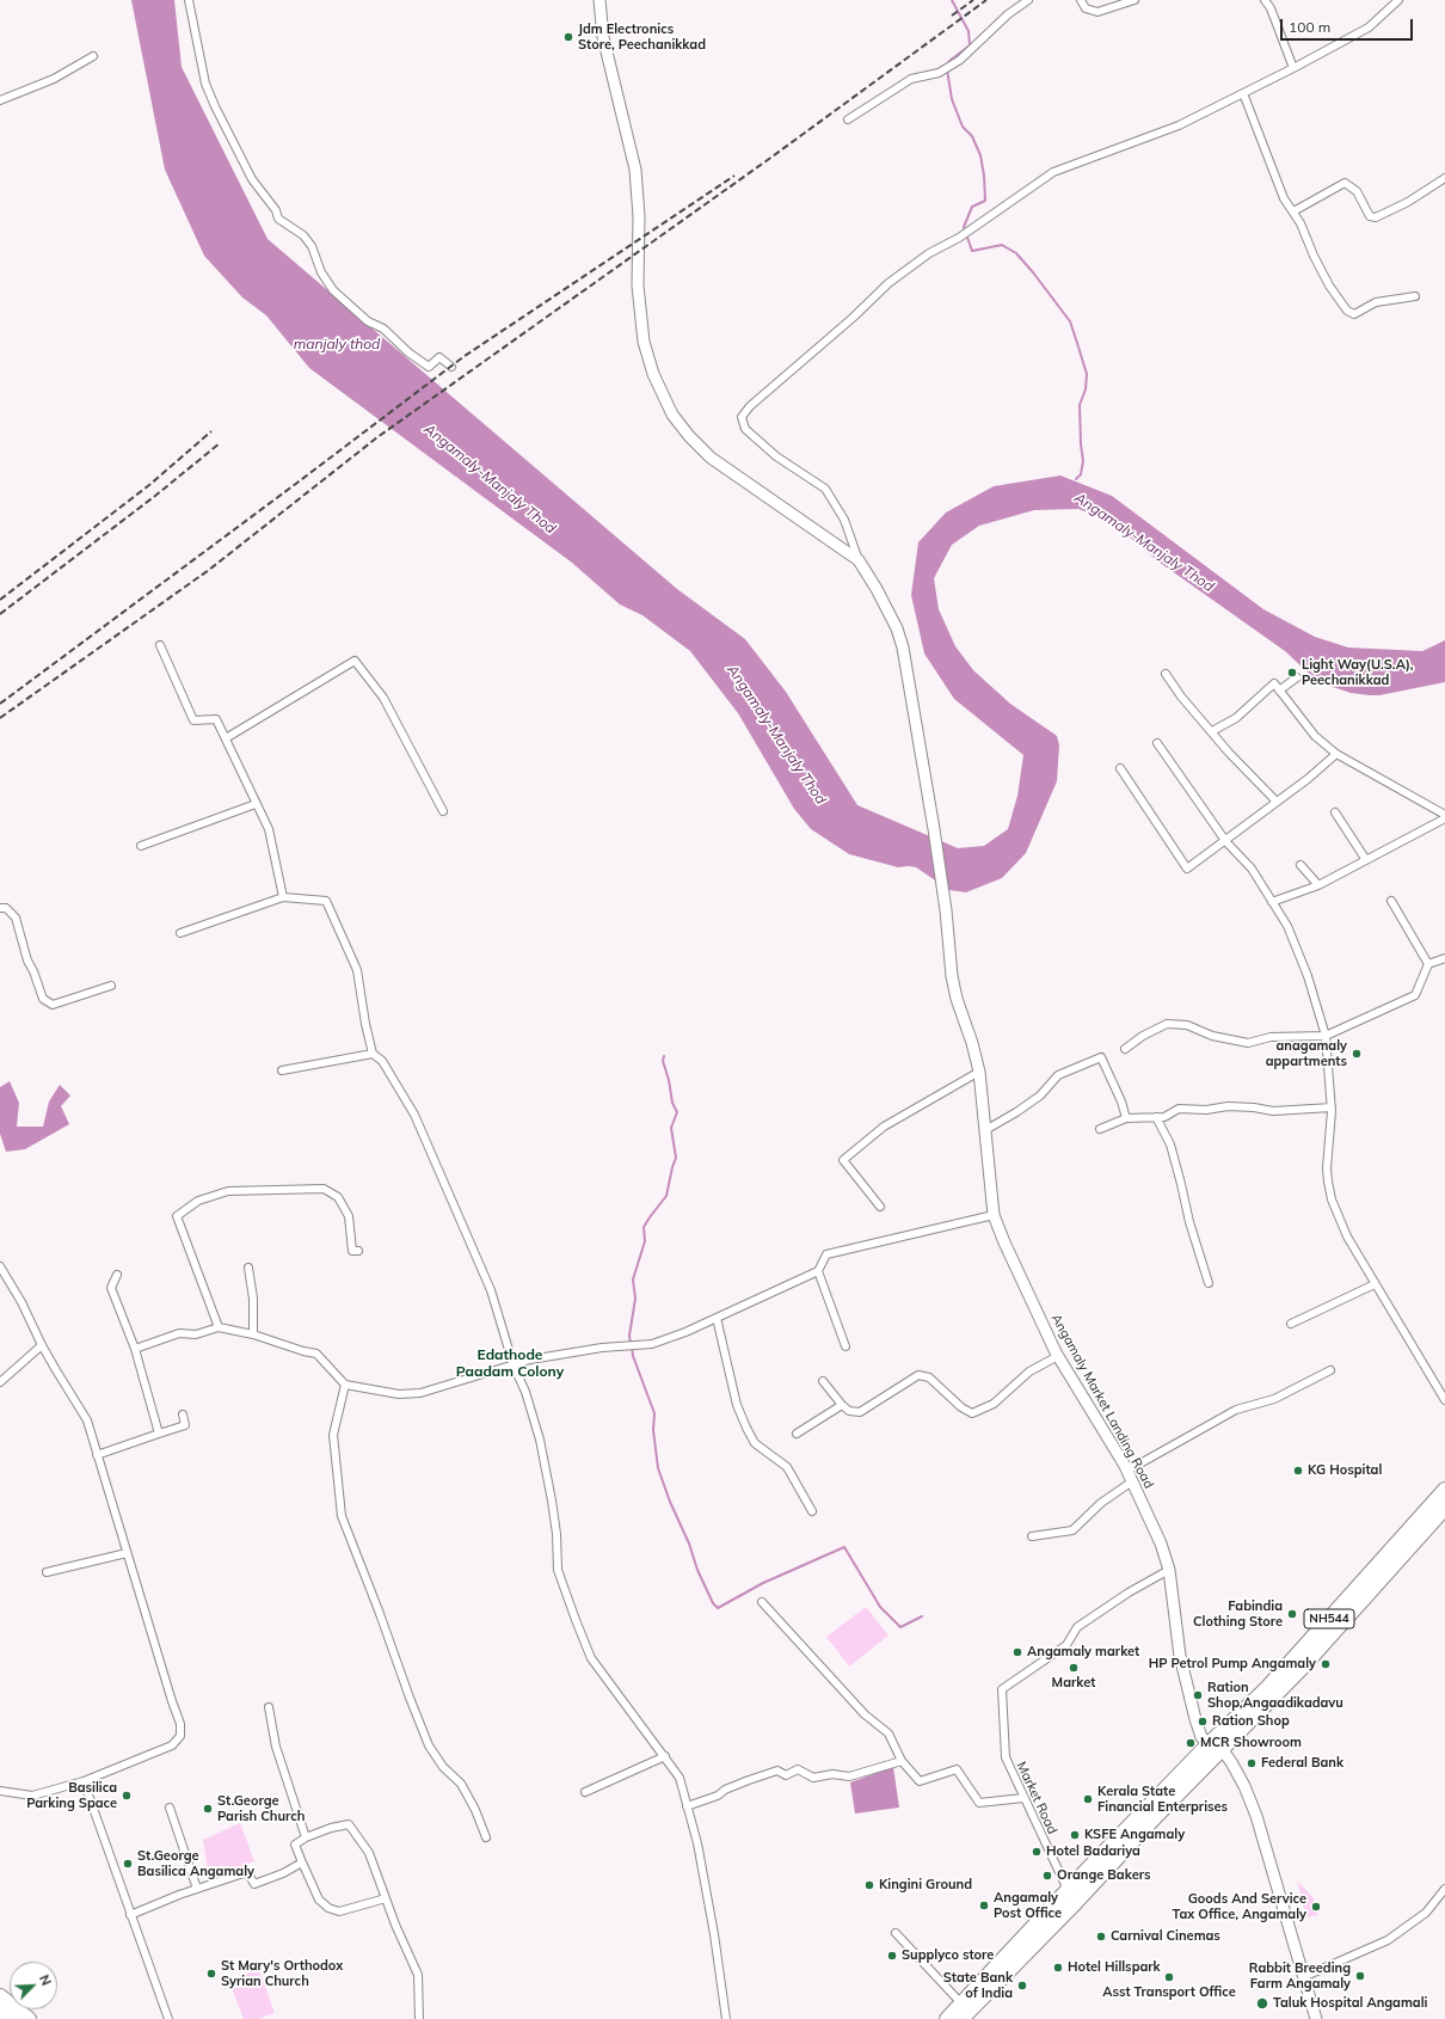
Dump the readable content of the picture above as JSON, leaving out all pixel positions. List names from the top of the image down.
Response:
{
  "streets": {
    "highway": ["NH544"],
    "main road": ["Angamaly Market Landing Road"],
    "street": ["Market Road"]
  },
  "crossings": [
    ["Angamaly Market Landing Road", "NH544"],
    ["Angamaly Market Landing Road", "Market Road"],
    ["NH544", "Market Road"]
  ],
  "districts": ["Edathode Paadam Colony"],
  "water": ["manjaly thod", "Angamaly-Manjaly Thod"],
  "places": [
    "Jdm Electronics Store, Peechanikkad",
    "Light Way(U.S.A), Peechanikkad",
    "anagamaly appartments",
    "KG Hospital",
    "Fabindia Clothing Store",
    "Angamaly market",
    "HP Petrol Pump Angamaly",
    "Market",
    "Ration Shop,Angaadikadavu",
    "Ration Shop",
    "MCR Showroom",
    "Federal Bank",
    "Basilica Parking Space",
    "Kerala State Financial Enterprises",
    "St.George Parish Church",
    "KSFE Angamaly",
    "Hotel Badariya",
    "St.George Basilica Angamaly",
    "Orange Bakers",
    "Kingini Ground",
    "Angamaly Post Office",
    "Goods And Service Tax Office, Angamaly",
    "Carnival Cinemas",
    "Supplyco store",
    "Hotel Hillspark",
    "St Mary's Orthodox Syrian Church",
    "Rabbit Breeding Farm Angamaly",
    "Asst Transport Office",
    "State Bank of India",
    "Taluk Hospital Angamali"
  ],
  "scale_bar": "100 m",
  "north": "top right"
}
